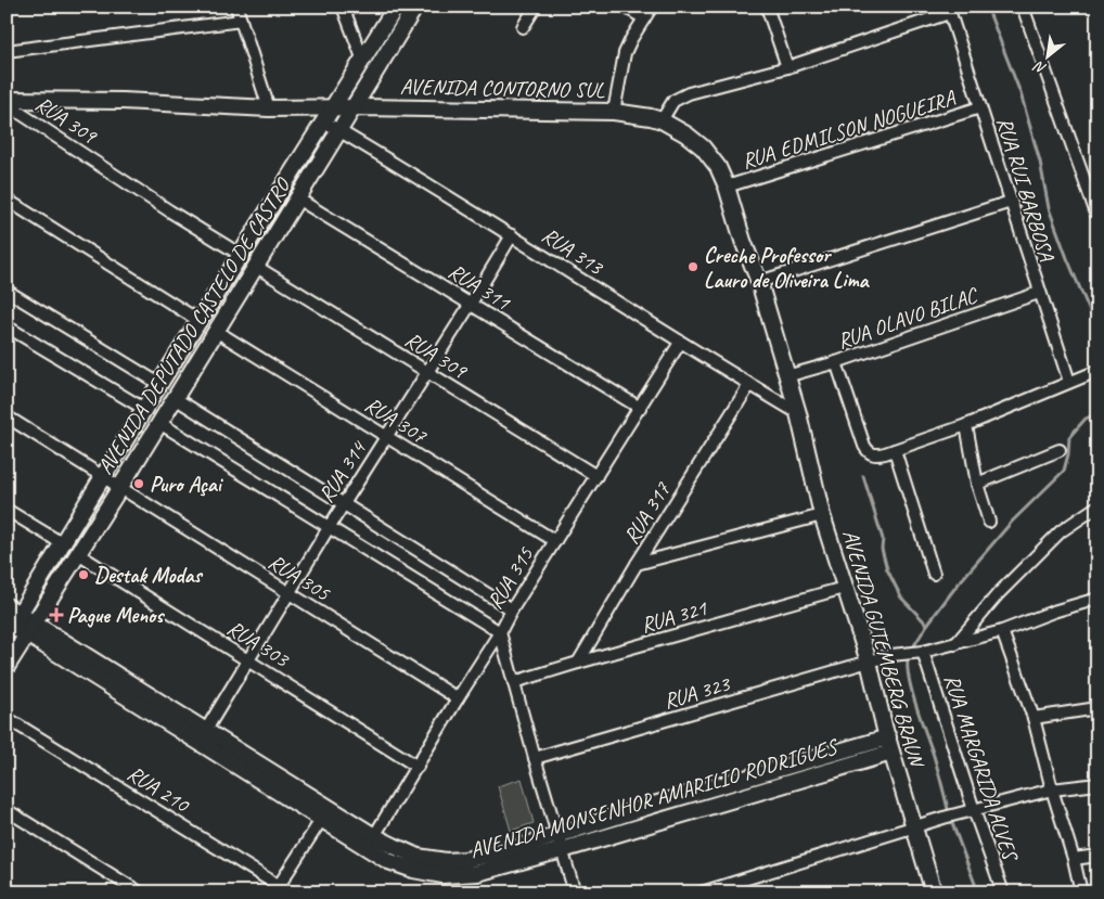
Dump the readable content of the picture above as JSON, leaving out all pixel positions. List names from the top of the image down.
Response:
{
  "streets": {
    "street": [
      "AVENIDA CONTORNO SUL",
      "RUA 309",
      "RUA EDMILSON NOGUEIRA",
      "RUA RUI BARBOSA",
      "RUA 313",
      "RUA 311",
      "RUA OLAVO BILAC",
      "AVENIDA DEPUTADO CASTELO DE CASTRO",
      "RUA 307",
      "RUA 314",
      "RUA 317",
      "RUA 305",
      "RUA 315",
      "RUA 321",
      "RUA 303",
      "AVENIDA GUTEMBERG BRAUN",
      "RUA 323",
      "RUA MARGARIDA ALVES",
      "RUA 210",
      "AVENIDA MONSENHOR AMARILIO RODRIGUES"
    ]
  },
  "crossings": [
    ["AVENIDA CONTORNO SUL", "RUA 309"],
    ["AVENIDA CONTORNO SUL", "RUA EDMILSON NOGUEIRA"],
    ["AVENIDA CONTORNO SUL", "RUA 313"],
    ["AVENIDA CONTORNO SUL", "RUA OLAVO BILAC"],
    ["AVENIDA CONTORNO SUL", "AVENIDA DEPUTADO CASTELO DE CASTRO"],
    ["AVENIDA CONTORNO SUL", "AVENIDA GUTEMBERG BRAUN"],
    ["RUA 309", "AVENIDA DEPUTADO CASTELO DE CASTRO"],
    ["RUA 309", "RUA 314"],
    ["RUA 309", "RUA 315"],
    ["RUA EDMILSON NOGUEIRA", "RUA RUI BARBOSA"],
    ["RUA RUI BARBOSA", "RUA OLAVO BILAC"],
    ["RUA 313", "AVENIDA DEPUTADO CASTELO DE CASTRO"],
    ["RUA 313", "RUA 314"],
    ["RUA 313", "RUA 317"],
    ["RUA 313", "RUA 315"],
    ["RUA 313", "AVENIDA GUTEMBERG BRAUN"],
    ["RUA 311", "AVENIDA DEPUTADO CASTELO DE CASTRO"],
    ["RUA 311", "RUA 314"],
    ["RUA 311", "RUA 315"],
    ["AVENIDA DEPUTADO CASTELO DE CASTRO", "RUA 307"],
    ["AVENIDA DEPUTADO CASTELO DE CASTRO", "RUA 305"],
    ["AVENIDA DEPUTADO CASTELO DE CASTRO", "RUA 303"],
    ["AVENIDA DEPUTADO CASTELO DE CASTRO", "AVENIDA MONSENHOR AMARILIO RODRIGUES"],
    ["RUA 307", "RUA 314"],
    ["RUA 307", "RUA 315"],
    ["RUA 314", "RUA 305"],
    ["RUA 314", "RUA 303"],
    ["RUA 314", "AVENIDA MONSENHOR AMARILIO RODRIGUES"],
    ["RUA 317", "RUA 321"],
    ["RUA 305", "RUA 315"],
    ["RUA 315", "RUA 303"],
    ["RUA 315", "AVENIDA MONSENHOR AMARILIO RODRIGUES"],
    ["RUA 321", "AVENIDA GUTEMBERG BRAUN"],
    ["AVENIDA GUTEMBERG BRAUN", "RUA 323"],
    ["AVENIDA GUTEMBERG BRAUN", "AVENIDA MONSENHOR AMARILIO RODRIGUES"],
    ["RUA 323", "RUA MARGARIDA ALVES"]
  ],
  "places": {
    "other": ["Creche Professor Lauro de Oliveira Lima", "Puro Açai", "Destak Modas"],
    "health": ["Pague Menos"]
  },
  "north": "bottom left"
}
